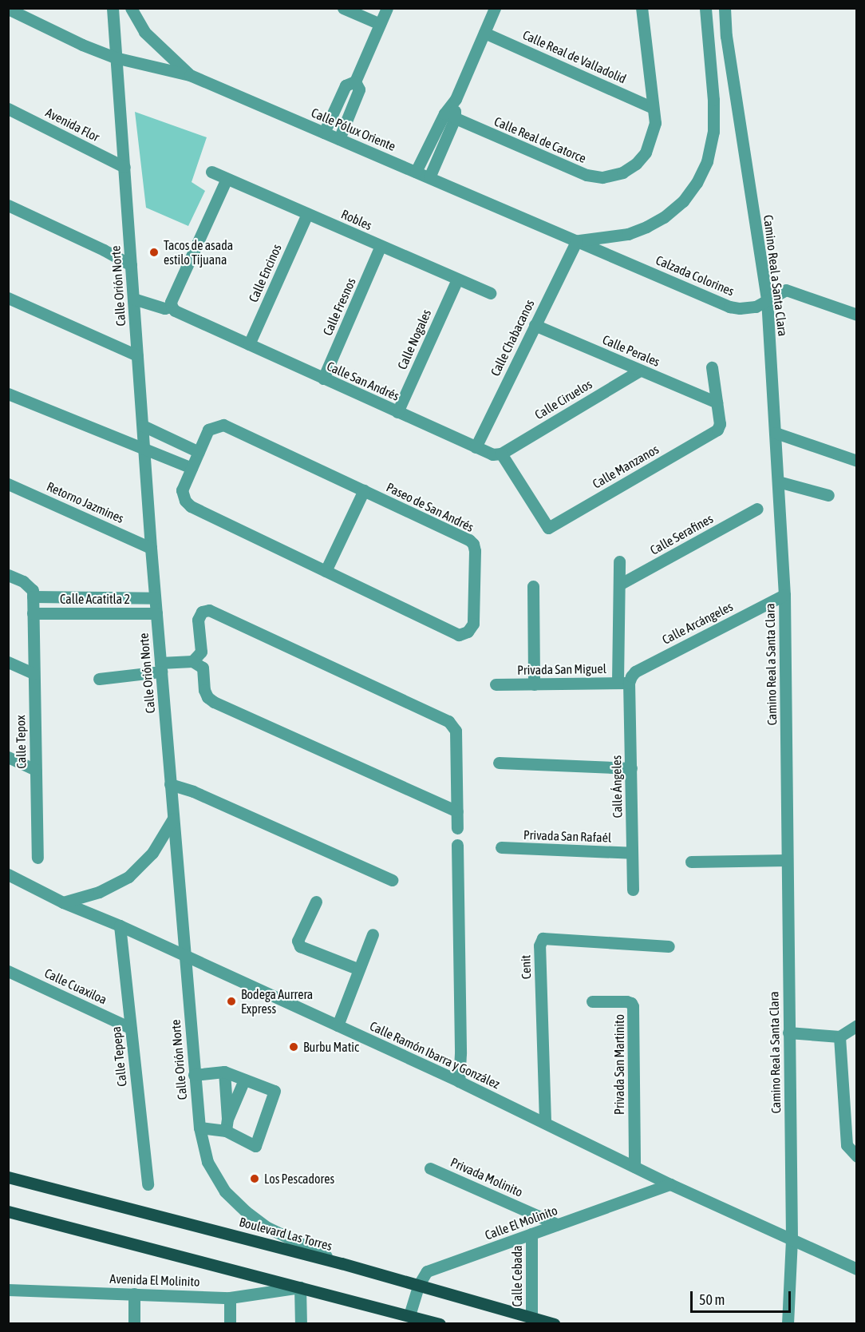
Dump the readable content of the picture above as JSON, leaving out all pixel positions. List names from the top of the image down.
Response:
{
  "streets": {
    "main road": ["Boulevard Las Torres"],
    "street": [
      "Calle Real de Valladolid",
      "Avenida Flor",
      "Calle Pólux Oriente",
      "Calle Real de Catorce",
      "Robles",
      "Calle Encinos",
      "Calzada Colorines",
      "Camino Real a Santa Clara",
      "Calle Orión Norte",
      "Calle Fresnos",
      "Calle Chabacanos",
      "Calle Nogales",
      "Calle Perales",
      "Calle San Andrés",
      "Calle Ciruelos",
      "Calle Manzanos",
      "Retorno Jazmines",
      "Paseo de San Andrés",
      "Calle Serafines",
      "Calle Acatitla 2",
      "Calle Arcángeles",
      "Privada San Miguel",
      "Calle Tepox",
      "Calle Ángeles",
      "Privada San Rafaél",
      "Cenit",
      "Calle Cuaxiloa",
      "Calle Ramón Ibarra y González",
      "Calle Tepepa",
      "Privada San Martinito",
      "Privada Molinito",
      "Calle El Molinito",
      "Calle Cebada",
      "Avenida El Molinito"
    ]
  },
  "crossings": [
    ["Calle Real de Valladolid", "Calle Real de Catorce"],
    ["Avenida Flor", "Calle Orión Norte"],
    ["Calle Pólux Oriente", "Calzada Colorines"],
    ["Calle Pólux Oriente", "Calle Orión Norte"],
    ["Calle Pólux Oriente", "Calle Chabacanos"],
    ["Robles", "Calle Encinos"],
    ["Robles", "Calle Fresnos"],
    ["Robles", "Calle Nogales"],
    ["Calle Encinos", "Calle San Andrés"],
    ["Calzada Colorines", "Camino Real a Santa Clara"],
    ["Calzada Colorines", "Calle Chabacanos"],
    ["Camino Real a Santa Clara", "Calle Arcángeles"],
    ["Camino Real a Santa Clara", "Calle Ramón Ibarra y González"],
    ["Calle Orión Norte", "Calle San Andrés"],
    ["Calle Orión Norte", "Retorno Jazmines"],
    ["Calle Orión Norte", "Calle Acatitla 2"],
    ["Calle Orión Norte", "Calle Ramón Ibarra y González"],
    ["Calle Orión Norte", "Boulevard Las Torres"],
    ["Calle Fresnos", "Calle San Andrés"],
    ["Calle Chabacanos", "Calle Perales"],
    ["Calle Chabacanos", "Calle San Andrés"],
    ["Calle Nogales", "Calle San Andrés"],
    ["Calle Perales", "Calle Ciruelos"],
    ["Calle Perales", "Calle Manzanos"],
    ["Calle San Andrés", "Calle Ciruelos"],
    ["Calle San Andrés", "Calle Manzanos"],
    ["Calle Ciruelos", "Calle Manzanos"],
    ["Calle Serafines", "Calle Ángeles"],
    ["Calle Acatitla 2", "Calle Tepox"],
    ["Calle Arcángeles", "Privada San Miguel"],
    ["Calle Arcángeles", "Calle Ángeles"],
    ["Privada San Miguel", "Calle Ángeles"],
    ["Calle Ángeles", "Privada San Rafaél"],
    ["Cenit", "Calle Ramón Ibarra y González"],
    ["Calle Cuaxiloa", "Calle Tepepa"],
    ["Calle Ramón Ibarra y González", "Calle Tepepa"],
    ["Calle Ramón Ibarra y González", "Privada San Martinito"],
    ["Calle Ramón Ibarra y González", "Calle El Molinito"],
    ["Privada Molinito", "Calle El Molinito"],
    ["Calle El Molinito", "Boulevard Las Torres"],
    ["Calle El Molinito", "Calle Cebada"],
    ["Boulevard Las Torres", "Calle Cebada"]
  ],
  "places": [
    "Tacos de asada estilo Tijuana",
    "Bodega Aurrera Express",
    "Burbu Matic",
    "Los Pescadores"
  ],
  "scale_bar": "50 m"
}
